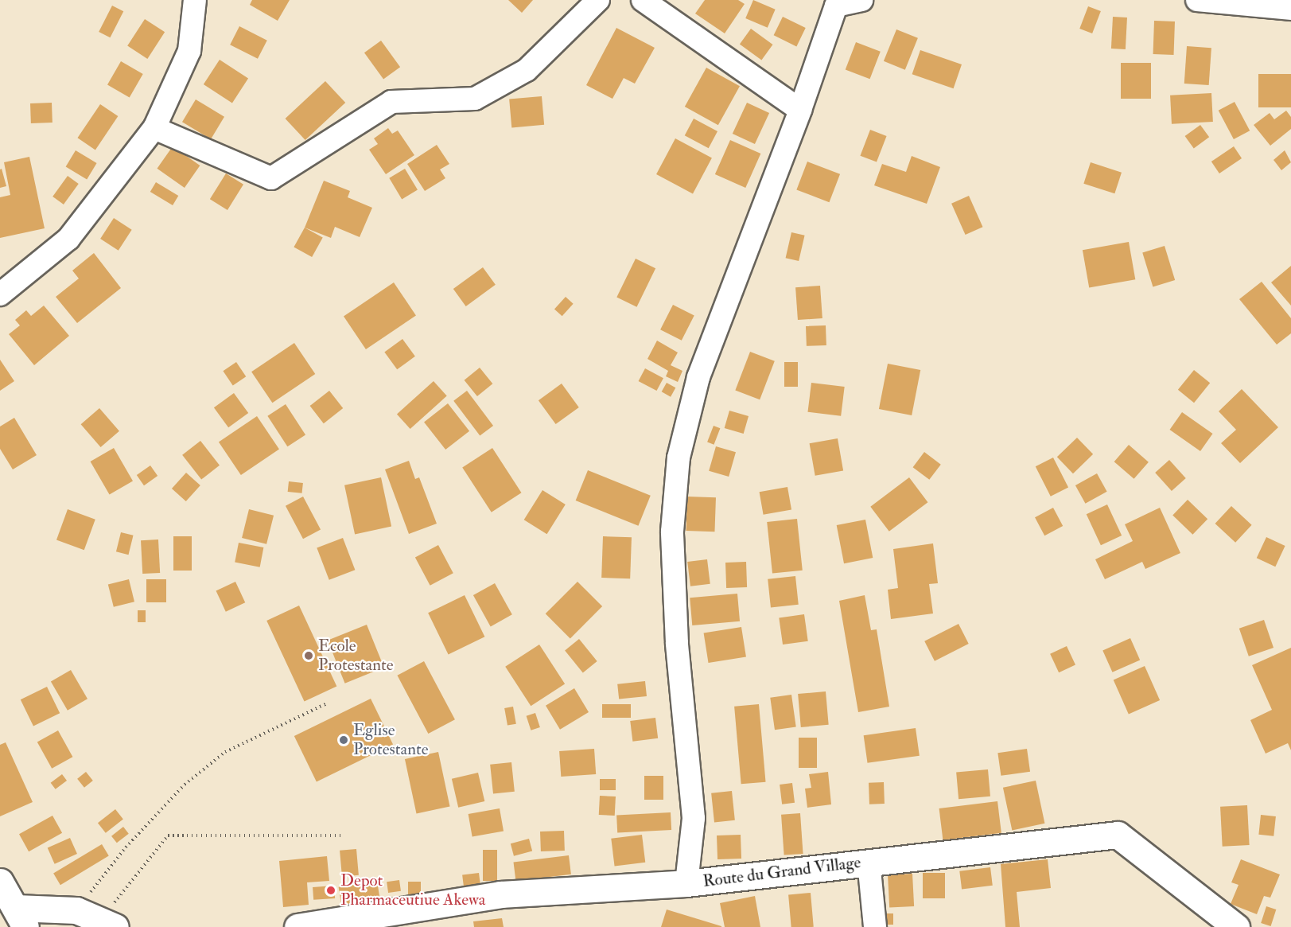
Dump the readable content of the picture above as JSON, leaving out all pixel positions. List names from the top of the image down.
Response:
{
  "streets": {
    "street": ["Route du Grand Village"]
  },
  "places": ["Ecole Protestante", "Eglise Protestante", "Depot Pharmaceutiue Akewa"]
}
